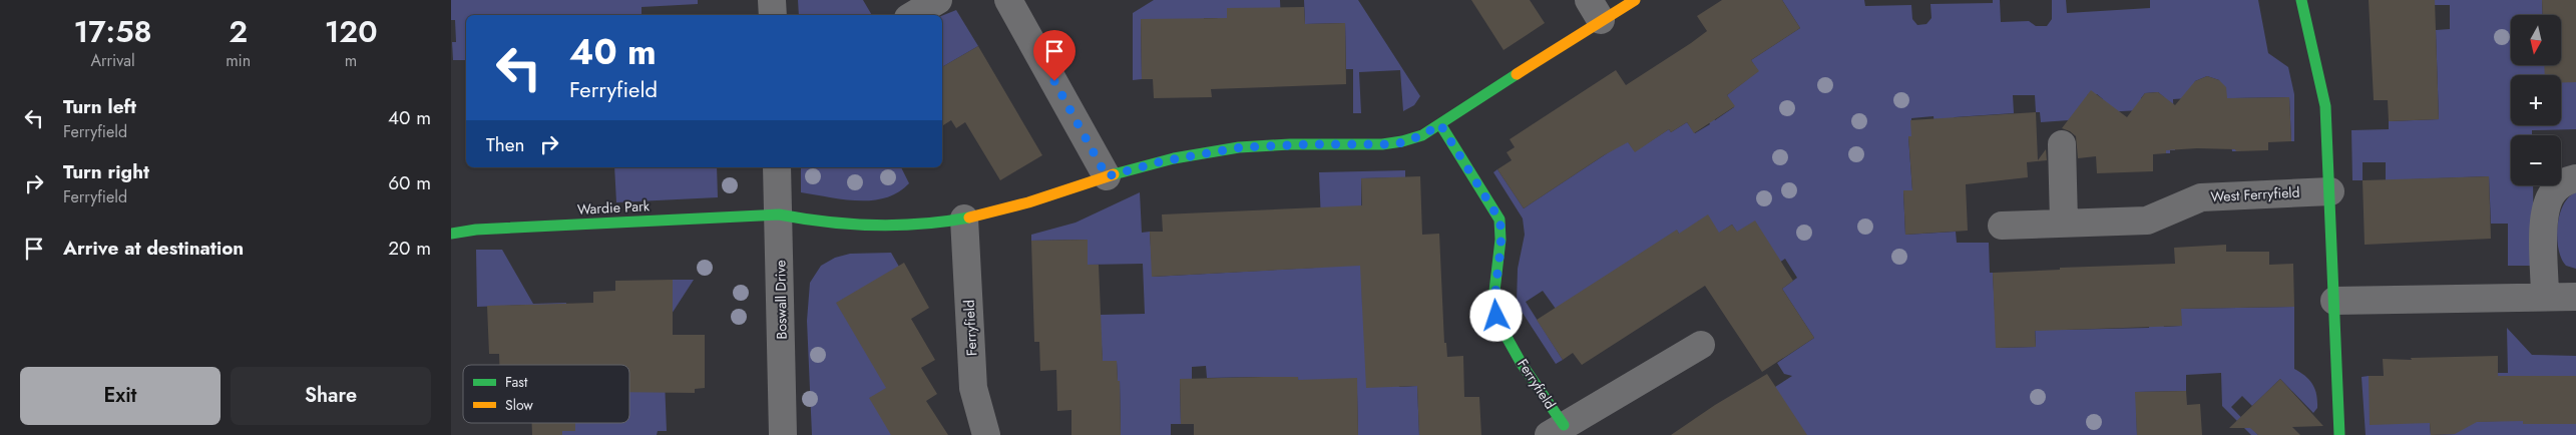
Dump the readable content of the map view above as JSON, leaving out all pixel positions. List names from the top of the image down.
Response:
{
  "streets": {
    "street": [
      "West Ferryfield",
      "Wardie Park",
      "Boswall Drive",
      "Ferryfield"
    ]
  },
  "crossings": [
    ["Wardie Park", "Boswall Drive"]
  ],
  "legend": ["Fast", "Slow"],
  "north": "bottom",
  "page": {
    "eta": [
      "17:58",
      "Arrival",
      "2",
      "min",
      "120",
      "m"
    ],
    "map_buttons": ["+", "−"],
    "turn": ["40 m", "Ferryfield"],
    "list": [
      {
        "name": "Turn left",
        "note": "Ferryfield",
        "value": "40 m"
      },
      {
        "name": "Turn right",
        "note": "Ferryfield",
        "value": "60 m"
      },
      {
        "name": "Arrive at destination",
        "value": "20 m"
      }
    ],
    "then": "Then",
    "buttons": ["Exit", "Share"]
  }
}
